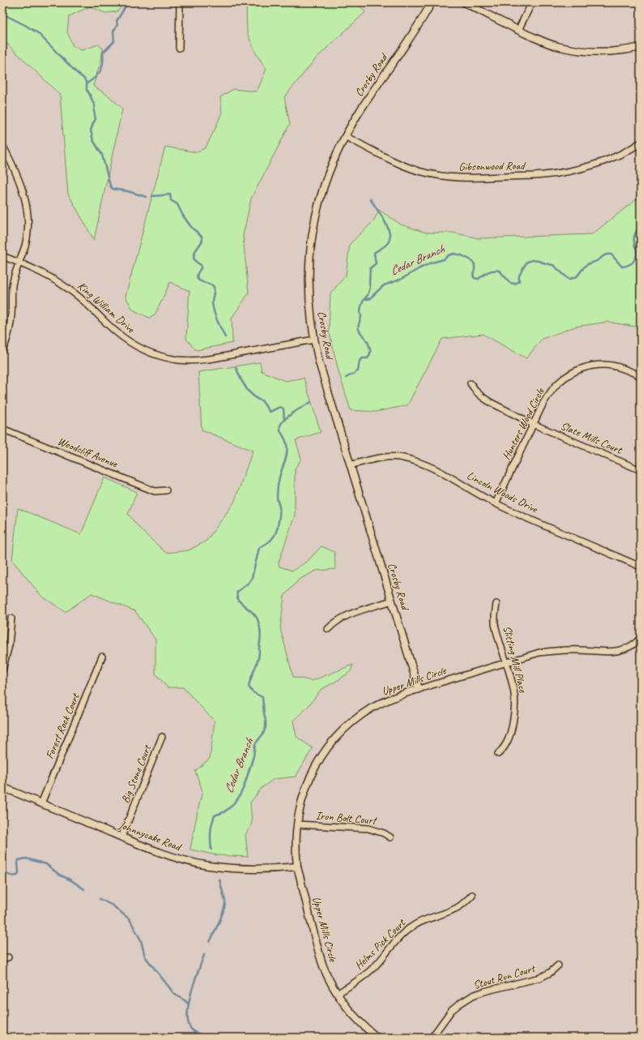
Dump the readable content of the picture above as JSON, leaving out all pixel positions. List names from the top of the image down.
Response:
{
  "streets": {
    "street": [
      "Crosby Road",
      "Gibsonwood Road",
      "King William Drive",
      "Hunters Wood Circle",
      "Slate Mills Court",
      "Woodcliff Avenue",
      "Lincoln Woods Drive",
      "Slitting Mill Place",
      "Upper Mills Circle",
      "Forest Rock Court",
      "Big Stone Court",
      "Iron Bolt Court",
      "Johnnycake Road",
      "Helms Pick Court",
      "Stout Run Court"
    ]
  },
  "crossings": [
    ["Crosby Road", "Gibsonwood Road"],
    ["Crosby Road", "King William Drive"],
    ["Crosby Road", "Lincoln Woods Drive"],
    ["Crosby Road", "Upper Mills Circle"],
    ["Hunters Wood Circle", "Slate Mills Court"],
    ["Hunters Wood Circle", "Lincoln Woods Drive"],
    ["Slitting Mill Place", "Upper Mills Circle"],
    ["Upper Mills Circle", "Iron Bolt Court"],
    ["Upper Mills Circle", "Johnnycake Road"],
    ["Upper Mills Circle", "Helms Pick Court"],
    ["Forest Rock Court", "Johnnycake Road"],
    ["Big Stone Court", "Johnnycake Road"]
  ],
  "water": ["Cedar Branch"]
}
